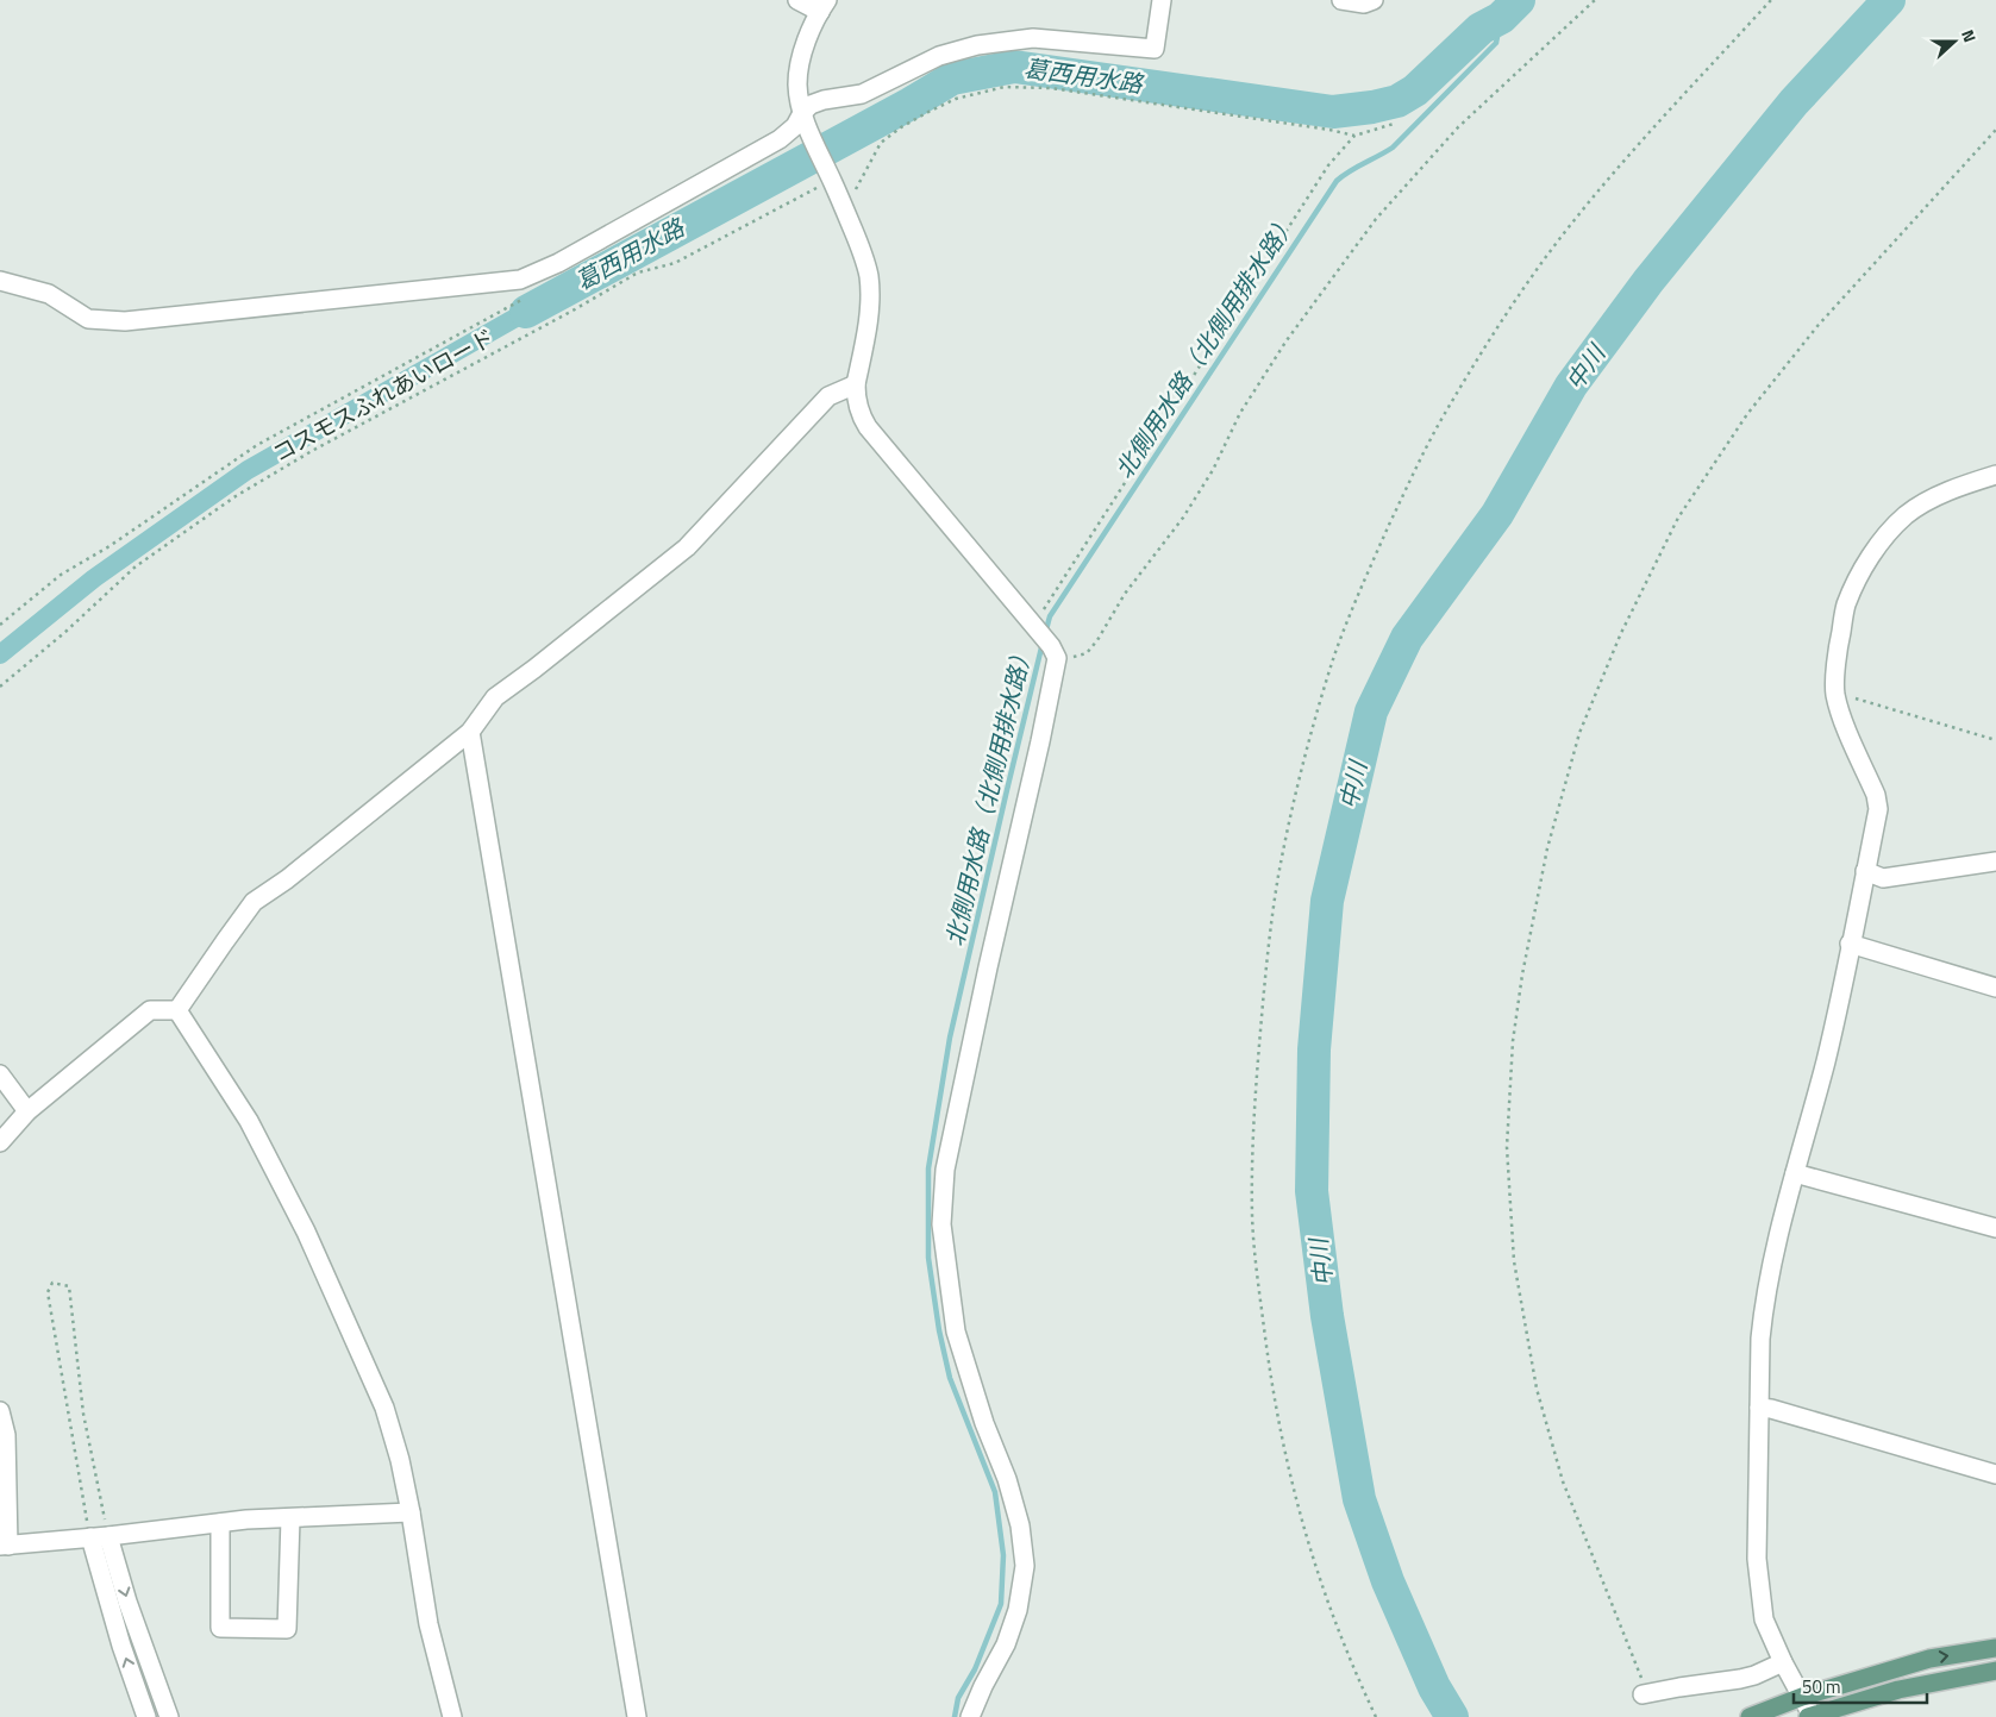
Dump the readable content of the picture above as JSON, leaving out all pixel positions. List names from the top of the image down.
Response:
{
  "streets": {
    "path": ["コスモスふれあいロード"]
  },
  "water": ["葛西用水路", "北側用水路（北側用排水路）", "中川"],
  "scale_bar": "50 m",
  "north": "right"
}
